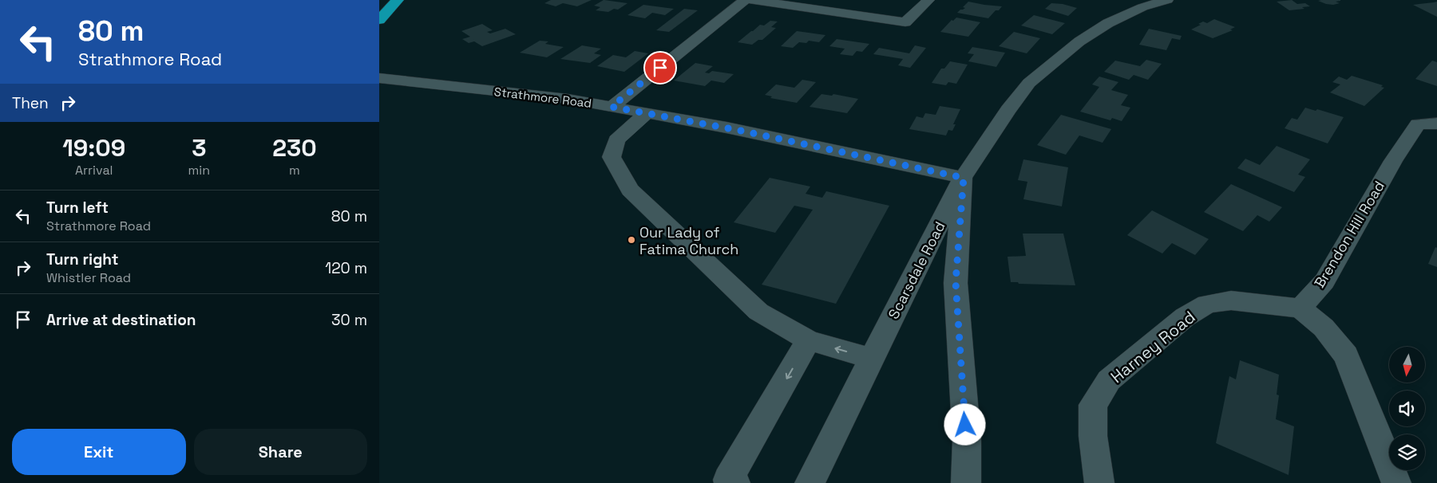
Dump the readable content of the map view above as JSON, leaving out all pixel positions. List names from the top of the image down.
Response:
{
  "streets": {
    "street": [
      "Strathmore Road",
      "Brendon Hill Road",
      "Scarsdale Road",
      "Harney Road"
    ]
  },
  "crossings": [
    ["Strathmore Road", "Scarsdale Road"],
    ["Brendon Hill Road", "Harney Road"]
  ],
  "places": ["Our Lady of Fatima Church"],
  "north": "bottom",
  "page": {
    "turn": ["80 m", "Strathmore Road"],
    "then": "Then",
    "eta": [
      "19:09",
      "Arrival",
      "3",
      "min",
      "230",
      "m"
    ],
    "list": [
      {
        "name": "Turn left",
        "note": "Strathmore Road",
        "value": "80 m"
      },
      {
        "name": "Turn right",
        "note": "Whistler Road",
        "value": "120 m"
      },
      {
        "name": "Arrive at destination",
        "value": "30 m"
      }
    ],
    "buttons": ["Exit", "Share"]
  }
}
